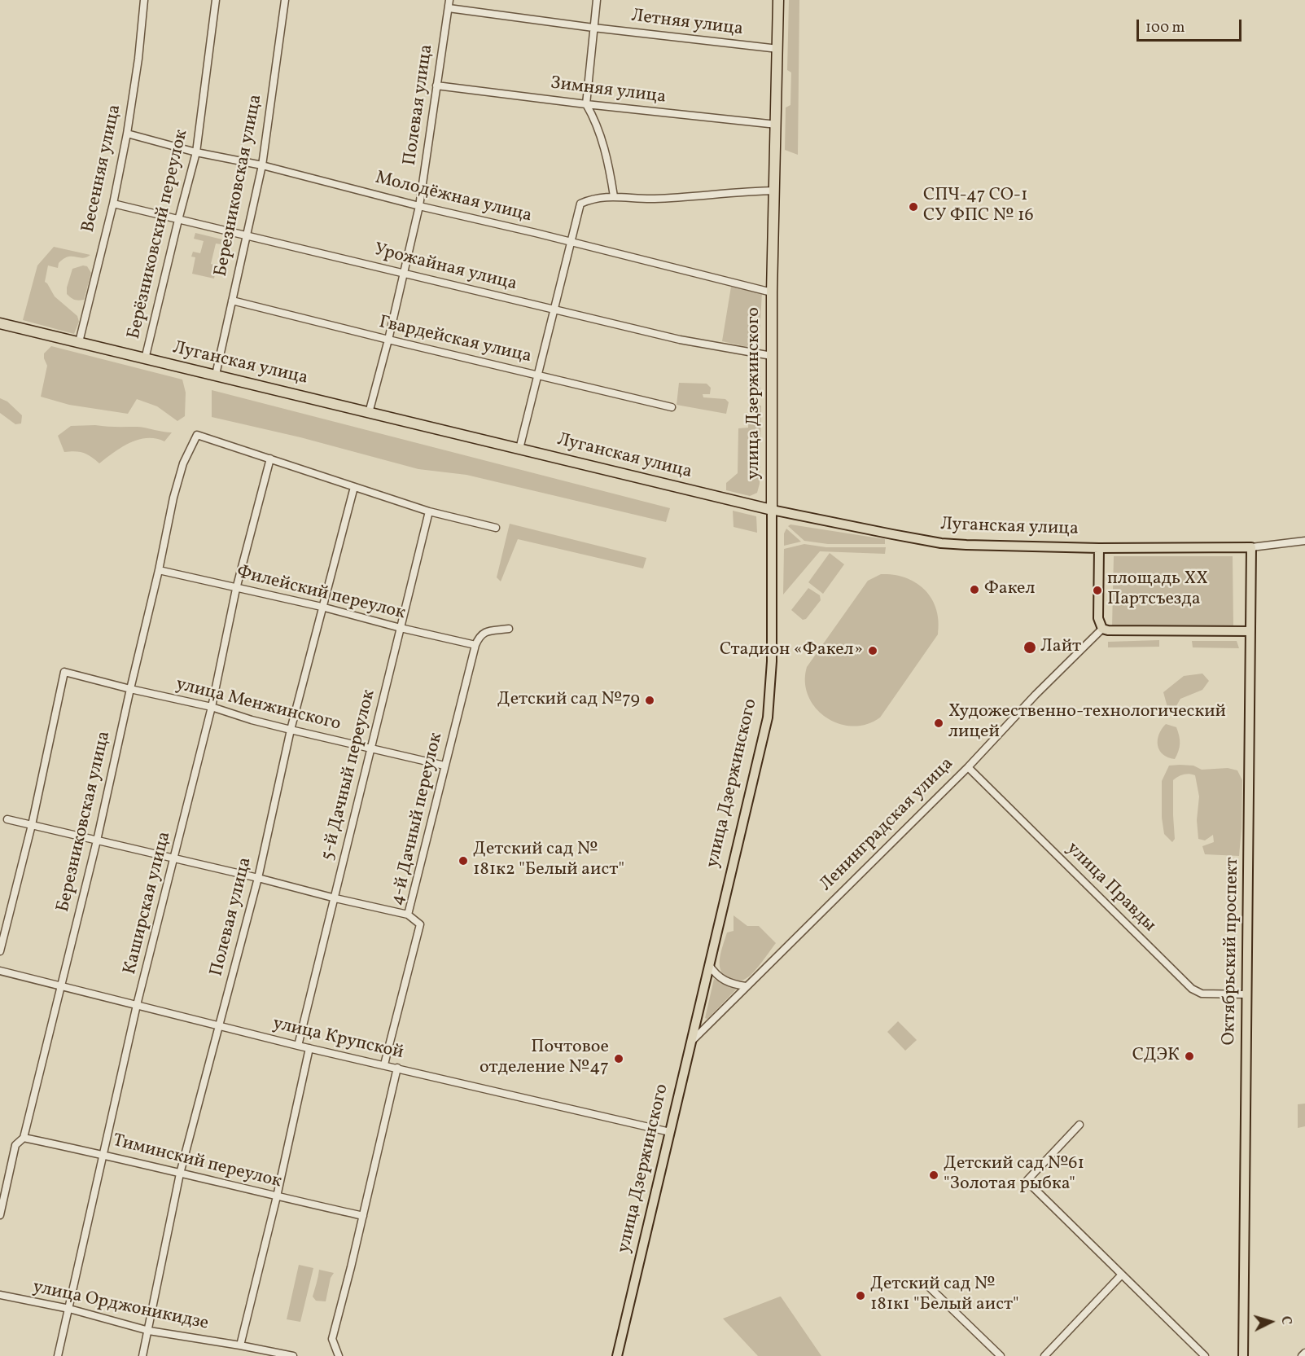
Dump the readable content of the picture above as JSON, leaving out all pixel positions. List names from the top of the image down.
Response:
{
  "streets": {
    "highway": ["Луганская улица", "улица Дзержинского"],
    "main road": ["Октябрьский проспект"],
    "street": [
      "Летняя улица",
      "Зимняя улица",
      "Полевая улица",
      "Весенняя улица",
      "Березниковская улица",
      "Молодёжная улица",
      "Берёзниковский переулок",
      "Урожайная улица",
      "Гвардейская улица",
      "Филейский переулок",
      "улица Менжинского",
      "5-й Дачный переулок",
      "4-й Дачный переулок",
      "Ленинградская улица",
      "улица Правды",
      "Каширская улица",
      "улица Крупской",
      "Тиминский переулок",
      "улица Орджоникидзе"
    ]
  },
  "crossings": [
    ["Летняя улица", "Полевая улица"],
    ["Летняя улица", "улица Дзержинского"],
    ["Зимняя улица", "Полевая улица"],
    ["Зимняя улица", "улица Дзержинского"],
    ["Полевая улица", "Молодёжная улица"],
    ["Полевая улица", "Урожайная улица"],
    ["Полевая улица", "Гвардейская улица"],
    ["Полевая улица", "Луганская улица"],
    ["Полевая улица", "Филейский переулок"],
    ["Полевая улица", "улица Менжинского"],
    ["Полевая улица", "улица Крупской"],
    ["Полевая улица", "Тиминский переулок"],
    ["Полевая улица", "улица Орджоникидзе"],
    ["Весенняя улица", "Молодёжная улица"],
    ["Весенняя улица", "Урожайная улица"],
    ["Весенняя улица", "Луганская улица"],
    ["Березниковская улица", "Молодёжная улица"],
    ["Березниковская улица", "Урожайная улица"],
    ["Березниковская улица", "Гвардейская улица"],
    ["Березниковская улица", "Луганская улица"],
    ["Березниковская улица", "Филейский переулок"],
    ["Березниковская улица", "улица Менжинского"],
    ["Березниковская улица", "Каширская улица"],
    ["Березниковская улица", "улица Крупской"],
    ["Березниковская улица", "Тиминский переулок"],
    ["Молодёжная улица", "Берёзниковский переулок"],
    ["Молодёжная улица", "улица Дзержинского"],
    ["Берёзниковский переулок", "Урожайная улица"],
    ["Берёзниковский переулок", "Луганская улица"],
    ["Урожайная улица", "улица Дзержинского"],
    ["Луганская улица", "улица Дзержинского"],
    ["Луганская улица", "Октябрьский проспект"],
    ["улица Дзержинского", "Ленинградская улица"],
    ["улица Дзержинского", "улица Крупской"],
    ["Филейский переулок", "5-й Дачный переулок"],
    ["Филейский переулок", "4-й Дачный переулок"],
    ["Филейский переулок", "Каширская улица"],
    ["улица Менжинского", "5-й Дачный переулок"],
    ["улица Менжинского", "4-й Дачный переулок"],
    ["улица Менжинского", "Каширская улица"],
    ["5-й Дачный переулок", "улица Крупской"],
    ["4-й Дачный переулок", "улица Крупской"],
    ["Ленинградская улица", "улица Правды"],
    ["улица Правды", "Октябрьский проспект"],
    ["Каширская улица", "улица Крупской"],
    ["Каширская улица", "Тиминский переулок"],
    ["Каширская улица", "улица Орджоникидзе"]
  ],
  "places": [
    "СПЧ-47 СО-1 СУ ФПС № 16",
    "Факел",
    "площадь XX Партсъезда",
    "Лайт",
    "Стадион «Факел»",
    "Детский сад №79",
    "Художественно-технологический лицей",
    "Детский сад № 181к2 \"Белый аист\"",
    "СДЭК",
    "Почтовое отделение №47",
    "Детский сад №61 \"Золотая рыбка\"",
    "Детский сад № 181к1 \"Белый аист\""
  ],
  "scale_bar": "100 m",
  "north": "right"
}
